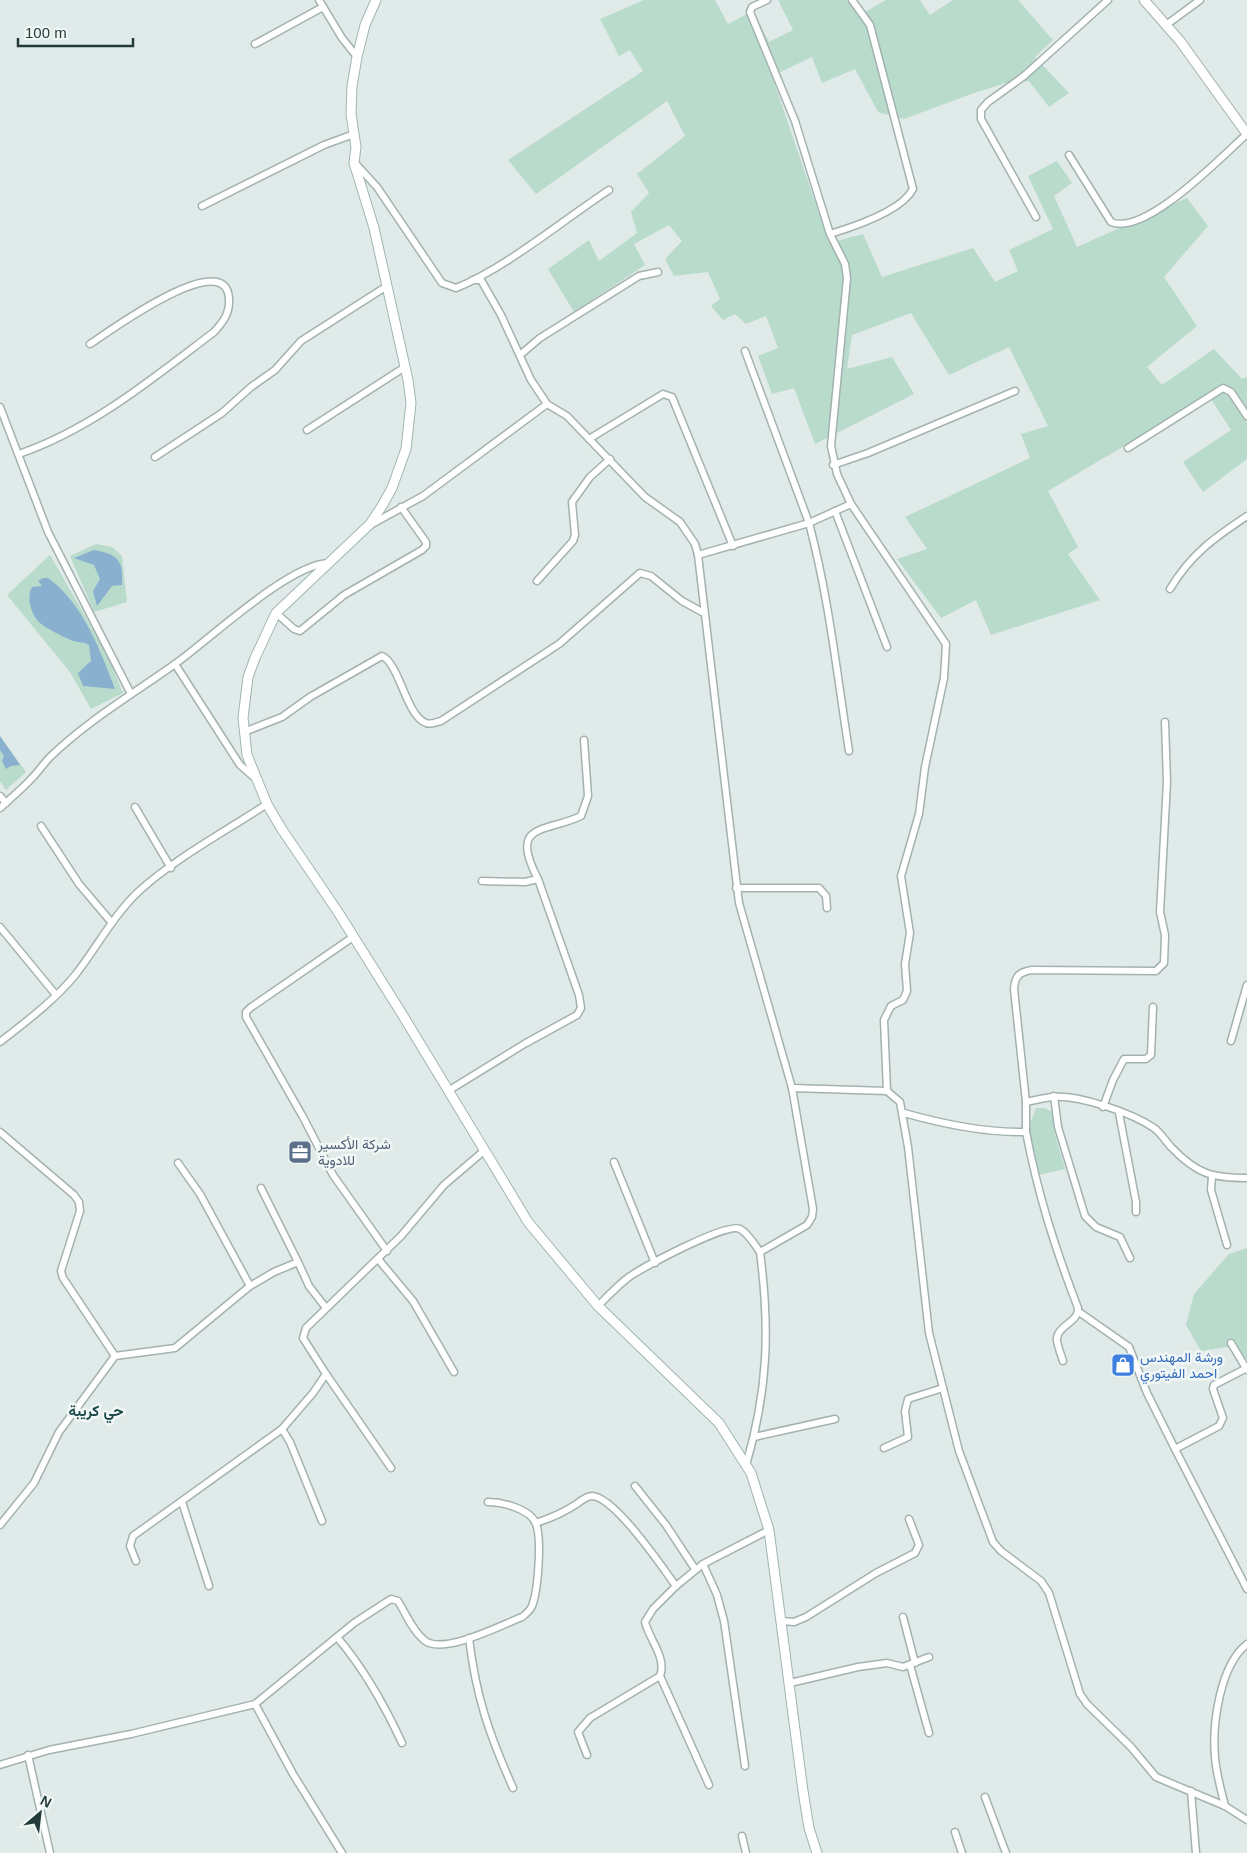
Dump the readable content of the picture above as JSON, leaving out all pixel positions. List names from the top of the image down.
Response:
{
  "districts": ["حي كريبة"],
  "places": {
    "office": ["شركة الأكسير للادوية"],
    "shop": ["ورشة المهندس احمد الفيتوري"]
  },
  "scale_bar": "100 m",
  "north": "top right"
}
